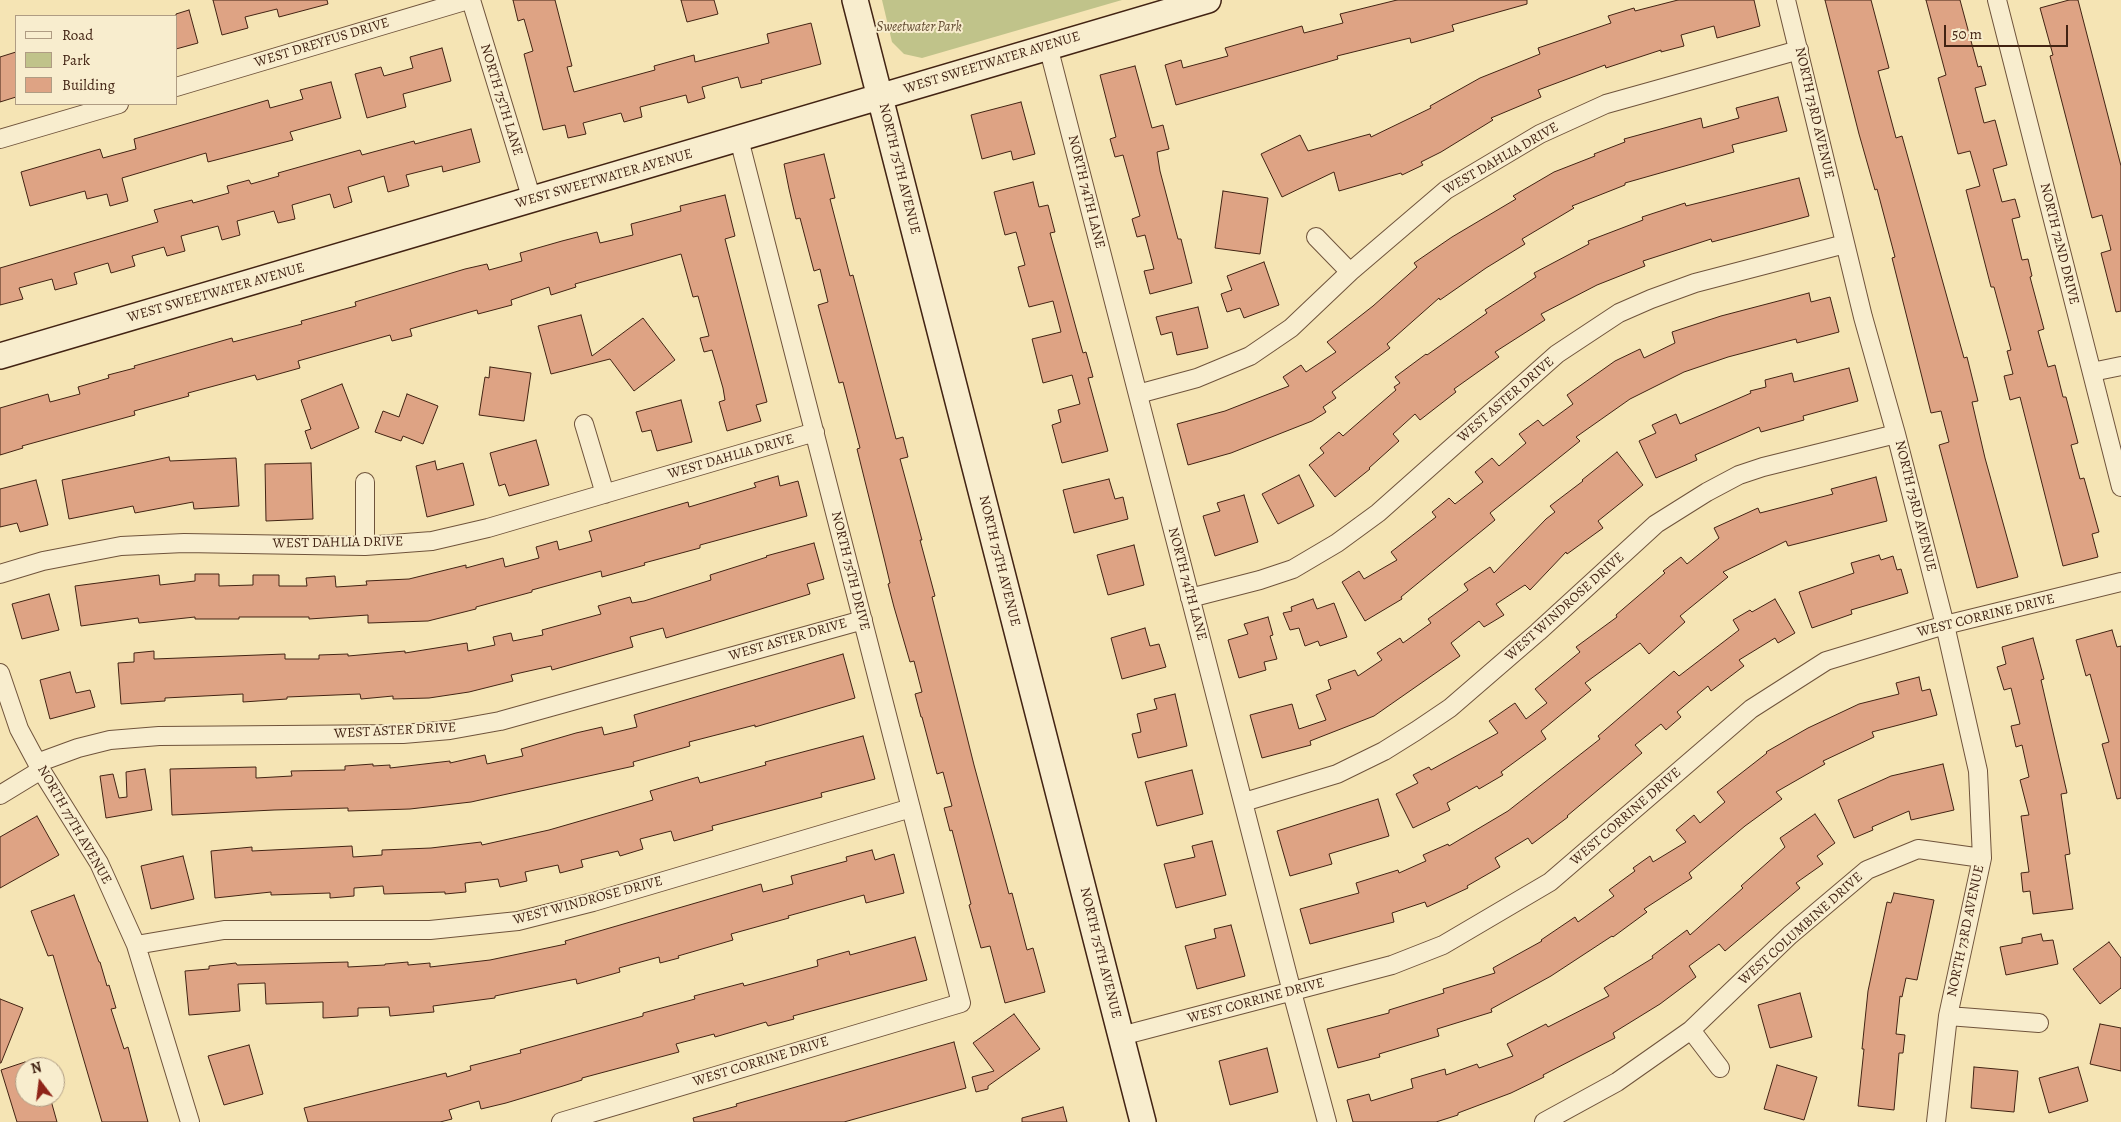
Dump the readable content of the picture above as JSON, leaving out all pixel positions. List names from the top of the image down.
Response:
{
  "streets": {
    "street": [
      "WEST DREYFUS DRIVE",
      "WEST SWEETWATER AVENUE",
      "NORTH 75TH LANE",
      "NORTH 73RD AVENUE",
      "WEST DAHLIA DRIVE",
      "NORTH 75TH AVENUE",
      "NORTH 74TH LANE",
      "NORTH 72ND DRIVE",
      "WEST ASTER DRIVE",
      "NORTH 75TH DRIVE",
      "WEST WINDROSE DRIVE",
      "WEST CORRINE DRIVE",
      "NORTH 77TH AVENUE",
      "WEST COLUMBINE DRIVE"
    ]
  },
  "crossings": [
    ["WEST DREYFUS DRIVE", "NORTH 75TH LANE"],
    ["WEST SWEETWATER AVENUE", "NORTH 75TH LANE"],
    ["WEST SWEETWATER AVENUE", "NORTH 75TH AVENUE"],
    ["WEST SWEETWATER AVENUE", "NORTH 74TH LANE"],
    ["WEST SWEETWATER AVENUE", "NORTH 75TH DRIVE"],
    ["NORTH 73RD AVENUE", "WEST DAHLIA DRIVE"],
    ["NORTH 73RD AVENUE", "WEST ASTER DRIVE"],
    ["NORTH 73RD AVENUE", "WEST WINDROSE DRIVE"],
    ["NORTH 73RD AVENUE", "WEST CORRINE DRIVE"],
    ["NORTH 73RD AVENUE", "WEST COLUMBINE DRIVE"],
    ["WEST DAHLIA DRIVE", "NORTH 74TH LANE"],
    ["WEST DAHLIA DRIVE", "NORTH 75TH DRIVE"],
    ["NORTH 75TH AVENUE", "WEST CORRINE DRIVE"],
    ["NORTH 74TH LANE", "WEST ASTER DRIVE"],
    ["NORTH 74TH LANE", "WEST WINDROSE DRIVE"],
    ["NORTH 74TH LANE", "WEST CORRINE DRIVE"],
    ["WEST ASTER DRIVE", "NORTH 75TH DRIVE"],
    ["WEST ASTER DRIVE", "NORTH 77TH AVENUE"],
    ["NORTH 75TH DRIVE", "WEST WINDROSE DRIVE"],
    ["NORTH 75TH DRIVE", "WEST CORRINE DRIVE"],
    ["WEST WINDROSE DRIVE", "NORTH 77TH AVENUE"]
  ],
  "parks": ["Sweetwater Park"],
  "legend": ["Road", "Park", "Building"],
  "scale_bar": "50 m",
  "north": "top"
}
